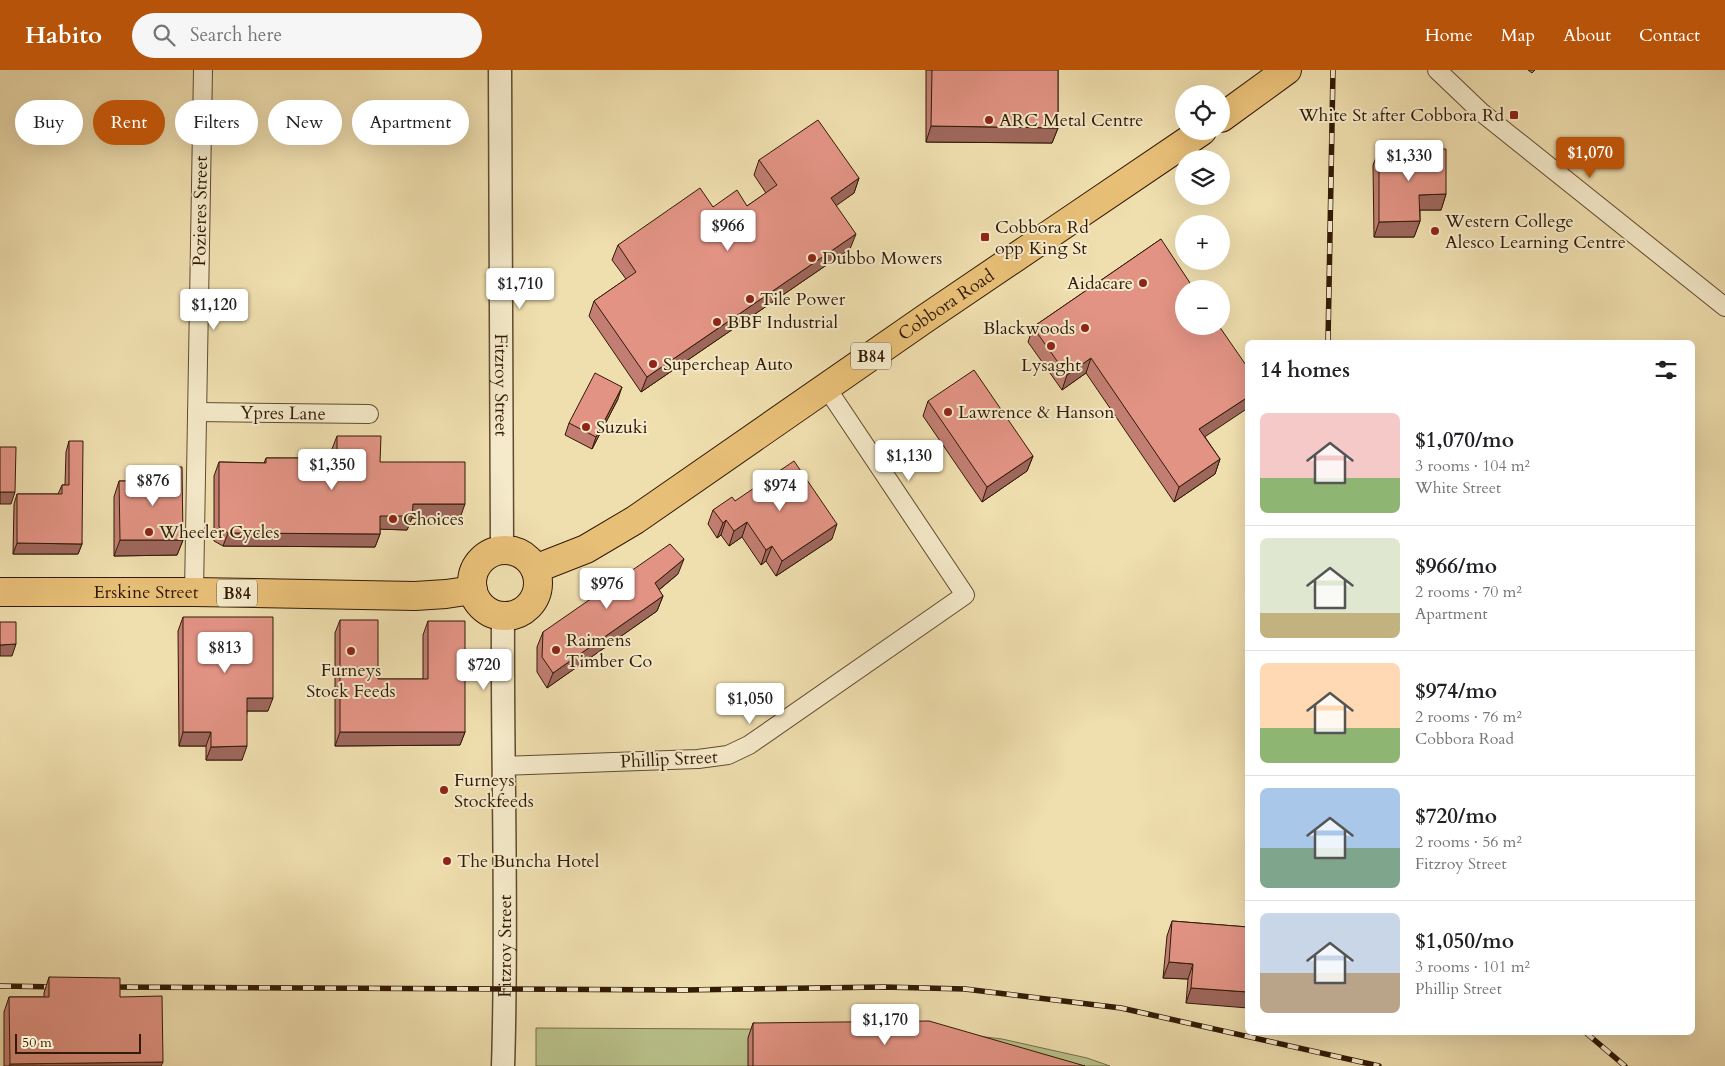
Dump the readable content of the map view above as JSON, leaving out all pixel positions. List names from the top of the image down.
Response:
{
  "streets": {
    "main road": ["Cobbora Road", "B84", "Erskine Street"],
    "street": [
      "Pozieres Street",
      "Fitzroy Street",
      "Ypres Lane",
      "Phillip Street"
    ]
  },
  "crossings": [
    ["Pozieres Street", "Ypres Lane"],
    ["Pozieres Street", "Erskine Street"],
    ["Cobbora Road", "Fitzroy Street"],
    ["Cobbora Road", "Erskine Street"],
    ["Cobbora Road", "Phillip Street"],
    ["Fitzroy Street", "Erskine Street"],
    ["Fitzroy Street", "Phillip Street"]
  ],
  "places": {
    "transit": ["White St after Cobbora Rd", "Cobbora Rd opp King St"],
    "other": [
      "ARC Metal Centre",
      "Western College Alesco Learning Centre",
      "Dubbo Mowers",
      "Aidacare",
      "Tile Power",
      "BBF Industrial",
      "Blackwoods",
      "Lysaght",
      "Supercheap Auto",
      "Lawrence & Hanson",
      "Suzuki",
      "Choices",
      "Wheeler Cycles",
      "Raimens Timber Co",
      "Furneys Stock Feeds",
      "Furneys Stockfeeds",
      "The Buncha Hotel"
    ]
  },
  "scale_bar": "50 m",
  "page": {
    "header": "Habito",
    "search": "Search here",
    "nav": [
      "Home",
      "Map",
      "About",
      "Contact"
    ],
    "map_buttons": ["+", "−"],
    "chip": [
      "Buy",
      "Rent",
      "Filters",
      "New",
      "Apartment"
    ],
    "price": [
      "$1,070",
      "$1,330",
      "$966",
      "$1,710",
      "$1,120",
      "$1,130",
      "$1,350",
      "$876",
      "$974",
      "$976",
      "$813",
      "$720",
      "$1,050",
      "$1,170"
    ],
    "heading": "14 homes",
    "list": [
      {
        "name": "$1,070/mo",
        "note": "3 rooms · 104 m² · White Street"
      },
      {
        "name": "$966/mo",
        "note": "2 rooms · 70 m² · Apartment"
      },
      {
        "name": "$974/mo",
        "note": "2 rooms · 76 m² · Cobbora Road"
      },
      {
        "name": "$720/mo",
        "note": "2 rooms · 56 m² · Fitzroy Street"
      },
      {
        "name": "$1,050/mo",
        "note": "3 rooms · 101 m² · Phillip Street"
      }
    ],
    "scale": "50 m"
  }
}
